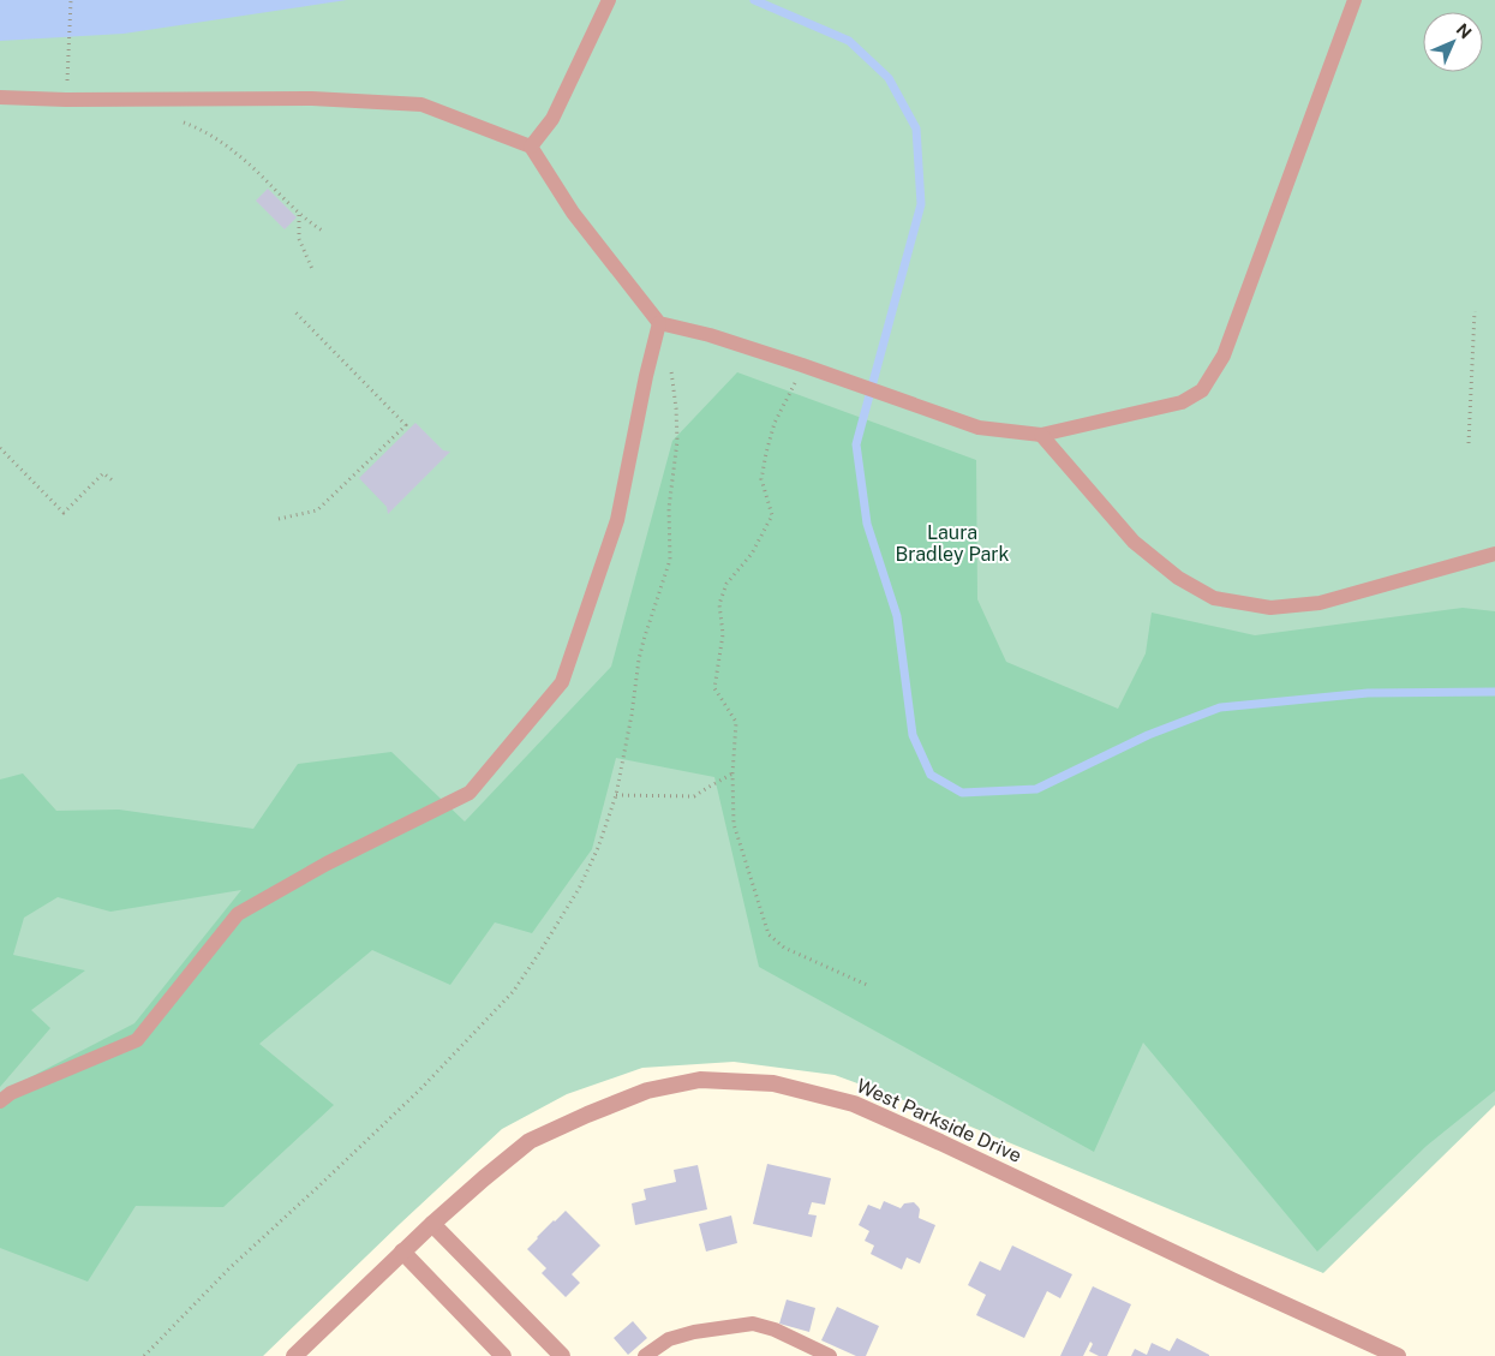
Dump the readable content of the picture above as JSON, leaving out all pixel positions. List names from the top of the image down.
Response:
{
  "streets": {
    "street": ["West Parkside Drive"]
  },
  "parks": ["Laura Bradley Park"],
  "north": "top right"
}
